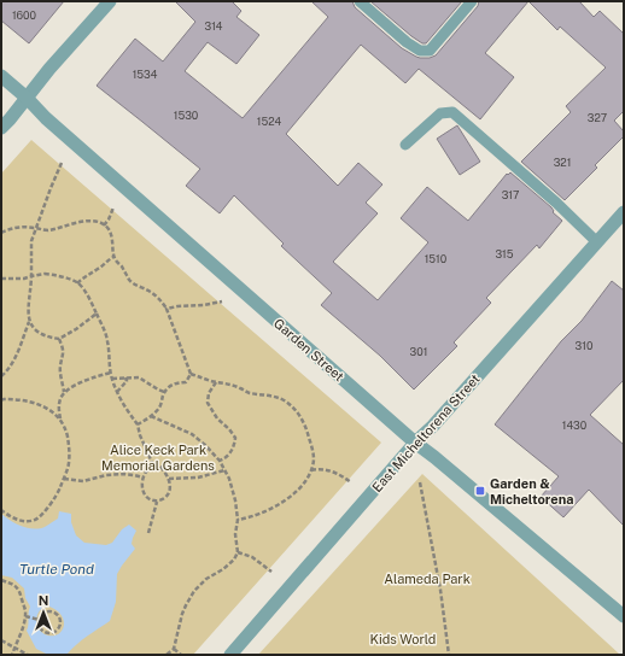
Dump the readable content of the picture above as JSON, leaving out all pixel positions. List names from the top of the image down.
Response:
{
  "streets": {
    "street": ["Garden Street", "East Micheltorena Street"]
  },
  "crossings": [
    ["Garden Street", "East Micheltorena Street"]
  ],
  "water": ["Turtle Pond"],
  "parks": ["Alice Keck Park Memorial Gardens", "Alameda Park", "Kids World"],
  "places": {
    "transit": ["Garden & Micheltorena"]
  },
  "house_numbers": [
    "1600",
    "314",
    "1534",
    "1530",
    "327",
    "1524",
    "321",
    "317",
    "315",
    "1510",
    "310",
    "301",
    "1430"
  ],
  "north": "top"
}
